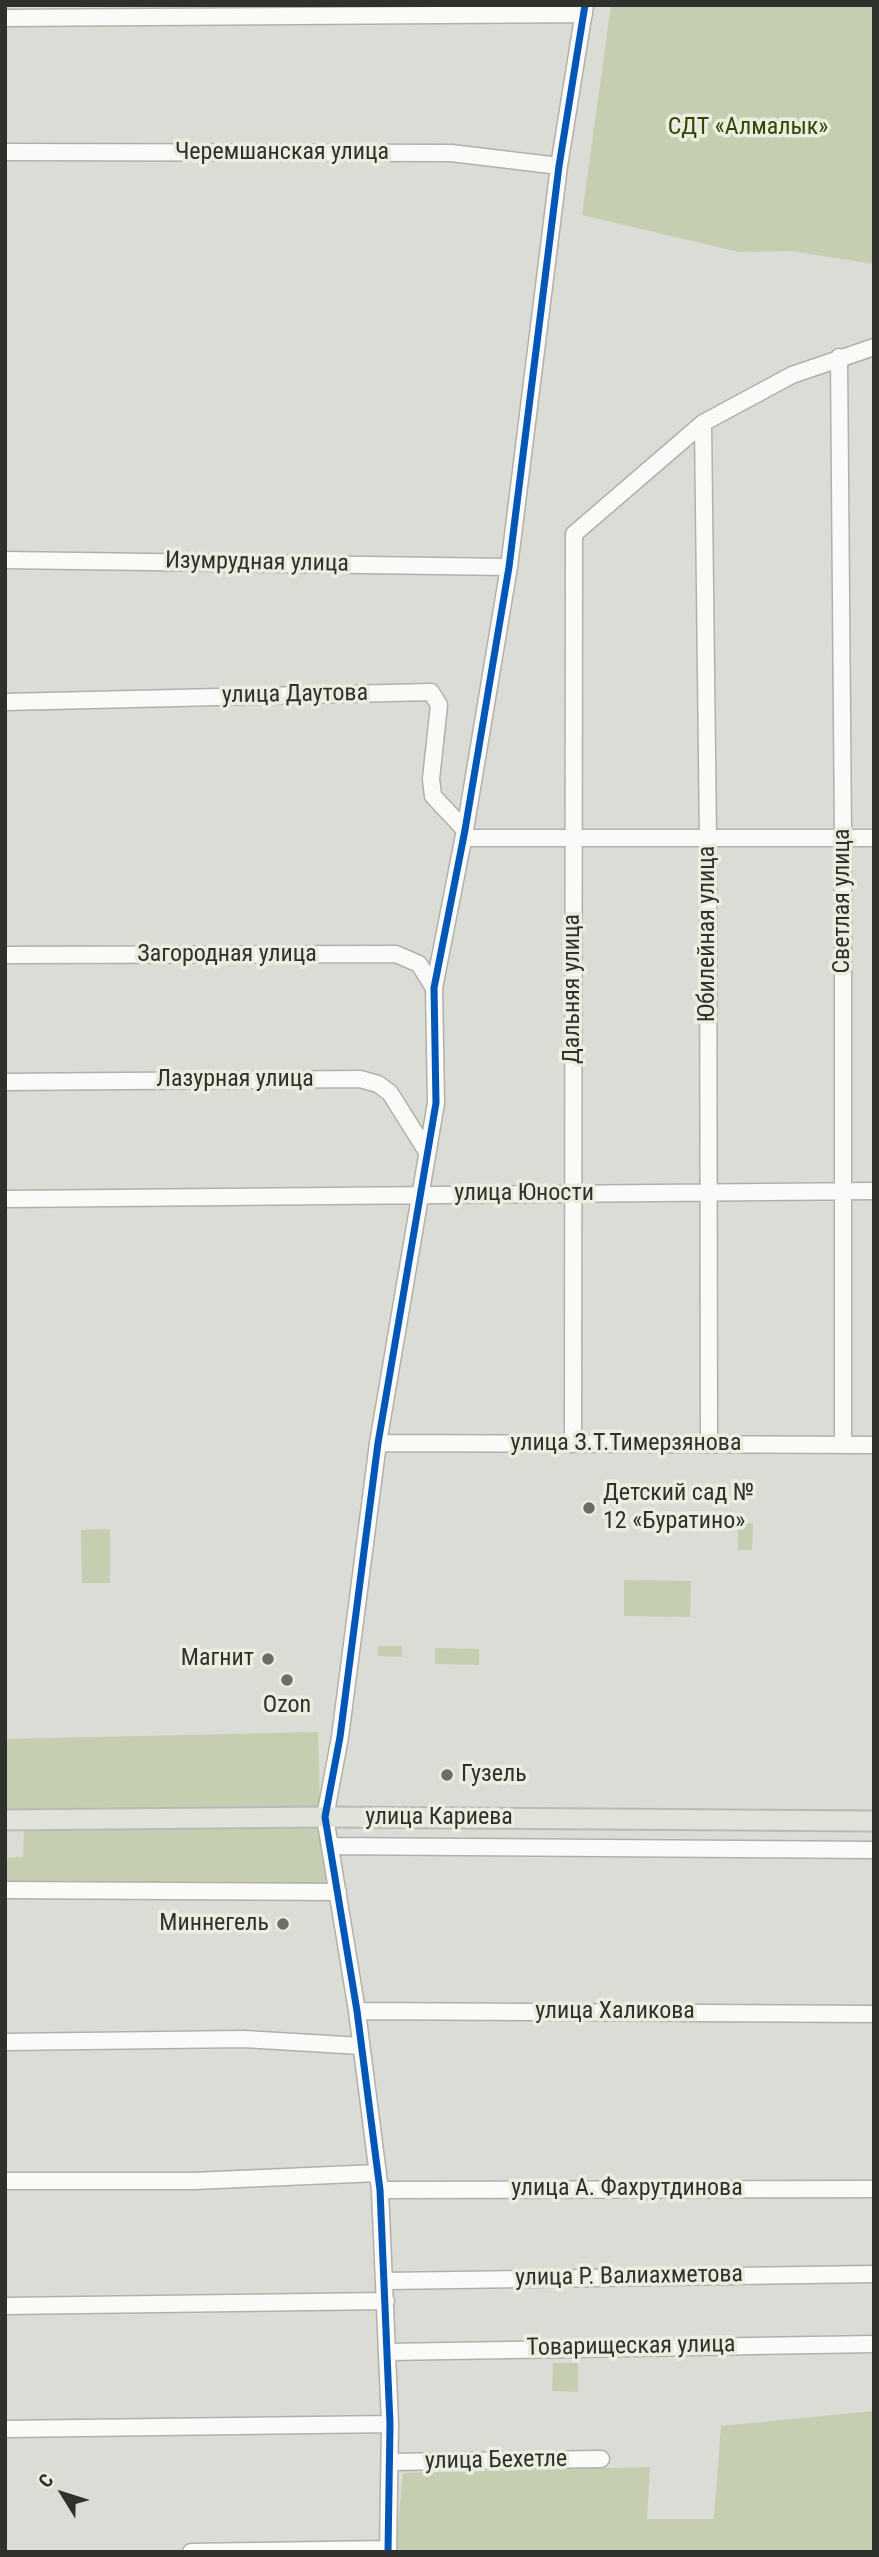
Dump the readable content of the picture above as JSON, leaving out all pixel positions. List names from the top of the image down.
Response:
{
  "streets": {
    "main road": ["улица Кариева"],
    "street": [
      "Черемшанская улица",
      "Изумрудная улица",
      "улица Даутова",
      "Светлая улица",
      "Юбилейная улица",
      "Загородная улица",
      "Дальняя улица",
      "Лазурная улица",
      "улица Юности",
      "улица З.Т.Тимерзянова",
      "улица Халикова",
      "улица А. Фахрутдинова",
      "улица Р. Валиахметова",
      "Товарищеская улица",
      "улица Бехетле"
    ]
  },
  "crossings": [
    ["Светлая улица", "улица Юности"],
    ["Светлая улица", "улица З.Т.Тимерзянова"],
    ["Юбилейная улица", "Дальняя улица"],
    ["Юбилейная улица", "улица Юности"],
    ["Юбилейная улица", "улица З.Т.Тимерзянова"],
    ["Дальняя улица", "улица Юности"],
    ["Дальняя улица", "улица З.Т.Тимерзянова"]
  ],
  "parks": ["СДТ «Алмалык»"],
  "places": [
    "Детский сад № 12 «Буратино»",
    "Магнит",
    "Ozon",
    "Гузель",
    "Миннегель"
  ],
  "north": "top left"
}
